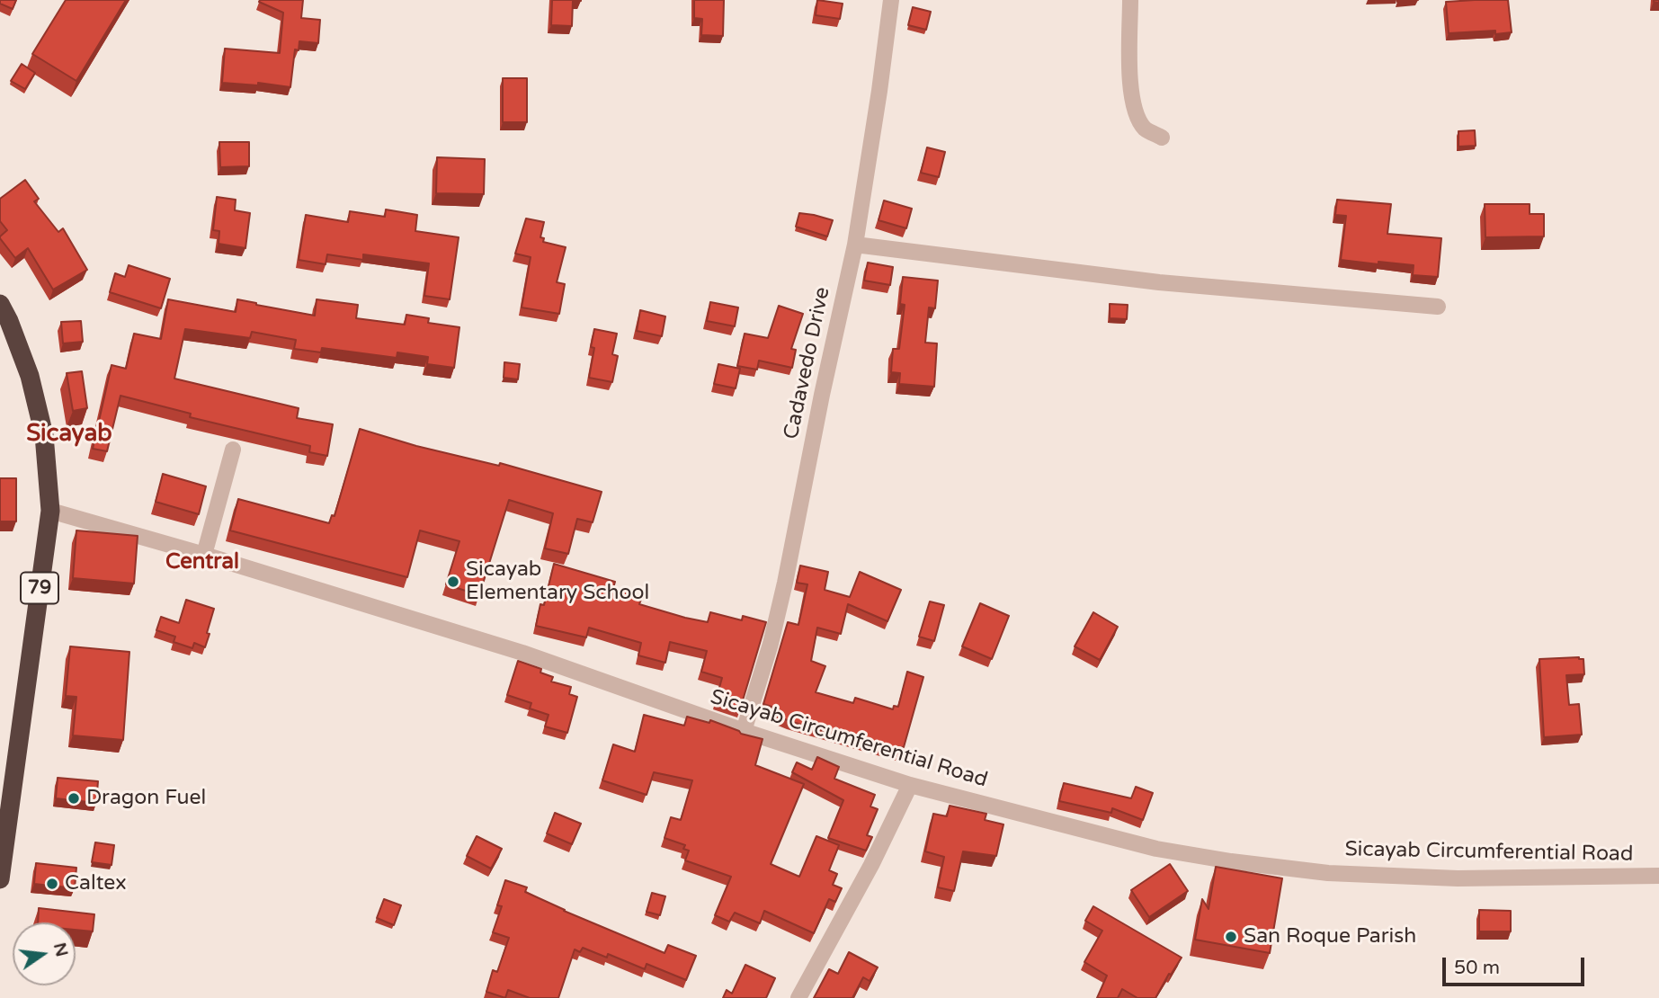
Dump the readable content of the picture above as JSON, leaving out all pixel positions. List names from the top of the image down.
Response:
{
  "streets": {
    "highway": ["79"],
    "street": ["Cadavedo Drive", "Sicayab Circumferential Road"]
  },
  "crossings": [
    ["Cadavedo Drive", "Sicayab Circumferential Road"],
    ["79", "Sicayab Circumferential Road"]
  ],
  "districts": ["Sicayab", "Central"],
  "places": [
    "Sicayab Elementary School",
    "Dragon Fuel",
    "Caltex",
    "San Roque Parish"
  ],
  "scale_bar": "50 m",
  "north": "right"
}
